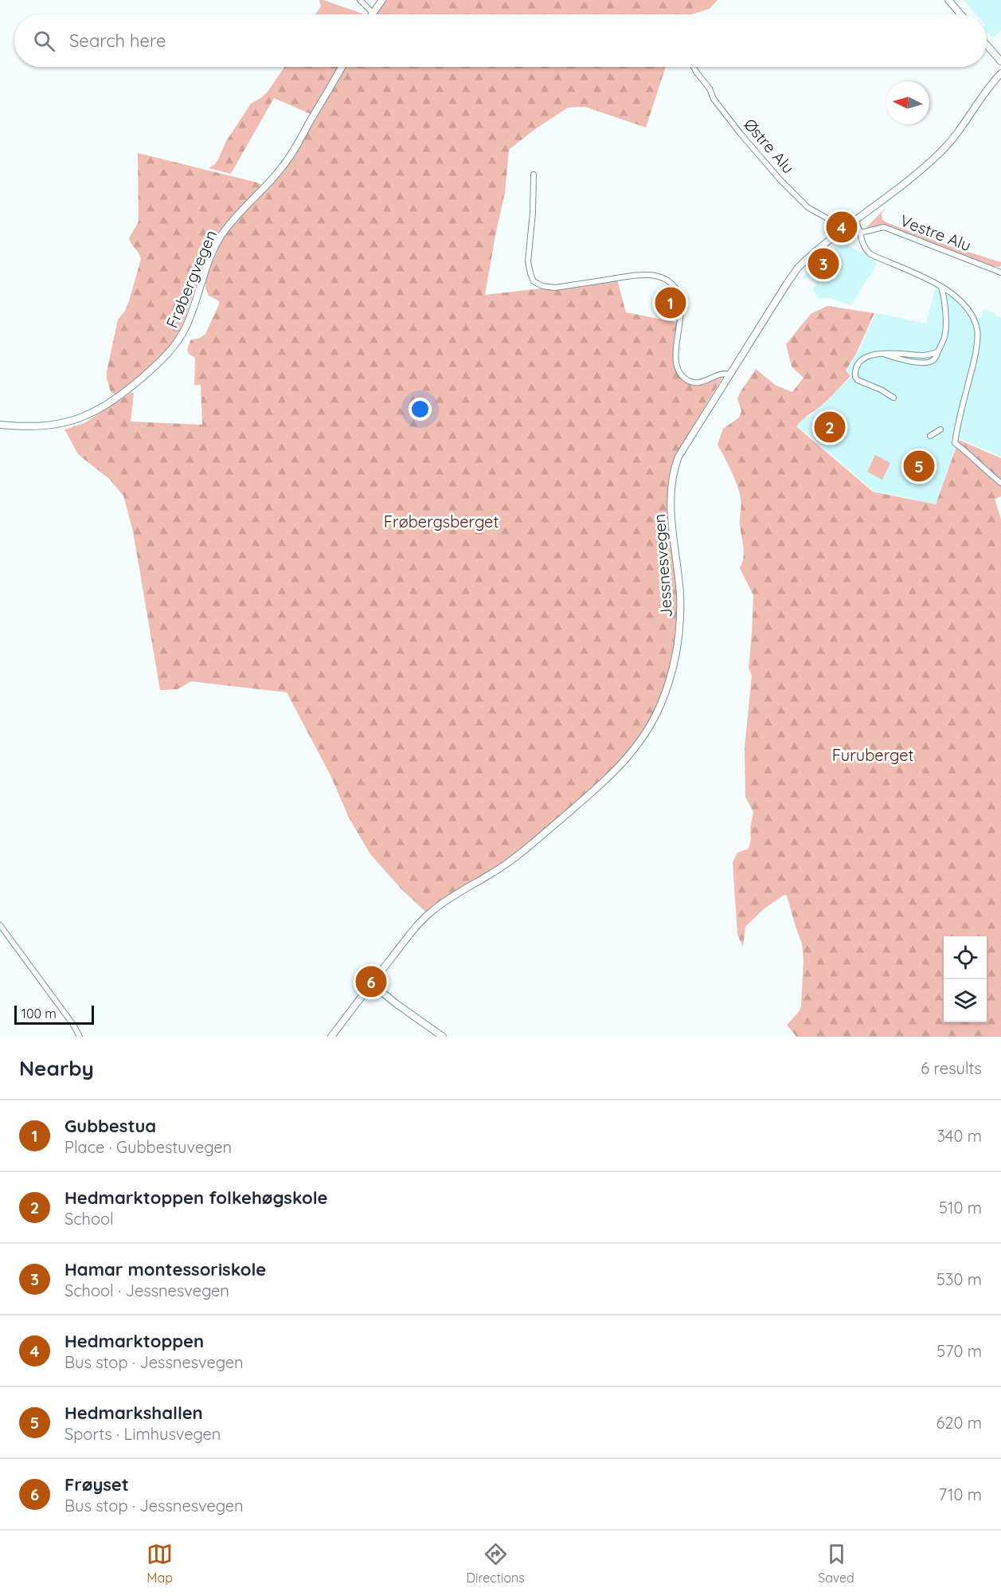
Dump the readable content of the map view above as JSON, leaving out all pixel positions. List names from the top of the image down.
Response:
{
  "streets": {
    "main road": ["Frøbergvegen", "Jessnesvegen"],
    "street": ["Østre Alu", "Vestre Alu"]
  },
  "crossings": [
    ["Østre Alu", "Jessnesvegen"]
  ],
  "parks": ["Frøbergsberget", "Furuberget"],
  "scale_bar": "100 m",
  "north": "left",
  "page": {
    "search": "Search here",
    "pins": [
      "4",
      "3",
      "1",
      "2",
      "5",
      "6"
    ],
    "scale": "100 m",
    "heading": ["Nearby", "6 results"],
    "list": [
      {
        "mark": "1",
        "name": "Gubbestua",
        "note": "Place · Gubbestuvegen",
        "value": "340 m"
      },
      {
        "mark": "2",
        "name": "Hedmarktoppen folkehøgskole",
        "note": "School",
        "value": "510 m"
      },
      {
        "mark": "3",
        "name": "Hamar montessoriskole",
        "note": "School · Jessnesvegen",
        "value": "530 m"
      },
      {
        "mark": "4",
        "name": "Hedmarktoppen",
        "note": "Bus stop · Jessnesvegen",
        "value": "570 m"
      },
      {
        "mark": "5",
        "name": "Hedmarkshallen",
        "note": "Sports · Limhusvegen",
        "value": "620 m"
      },
      {
        "mark": "6",
        "name": "Frøyset",
        "note": "Bus stop · Jessnesvegen",
        "value": "710 m"
      }
    ],
    "nav": ["Map", "Directions", "Saved"]
  }
}
